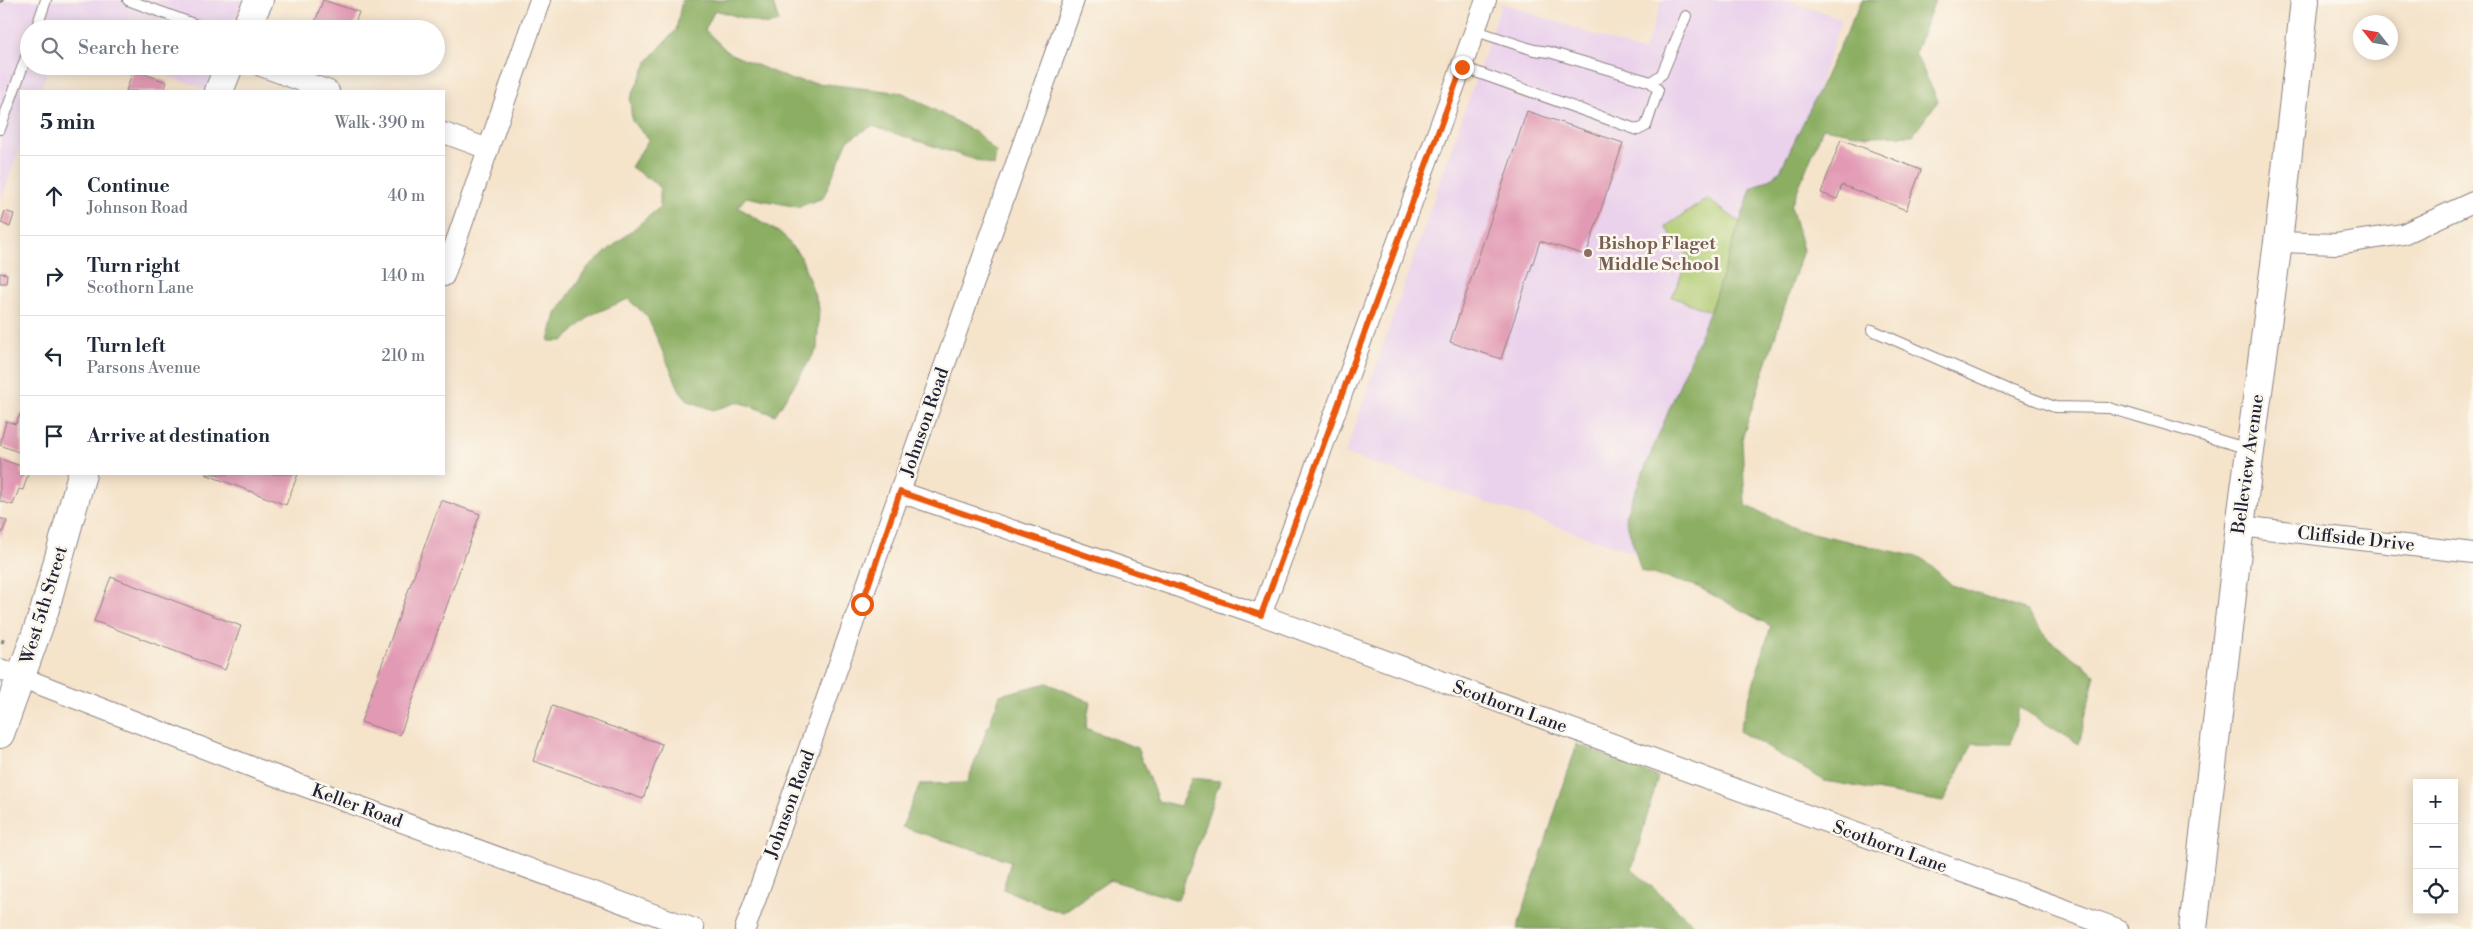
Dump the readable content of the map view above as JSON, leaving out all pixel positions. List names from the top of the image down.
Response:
{
  "streets": {
    "street": [
      "Johnson Road",
      "Belleview Avenue",
      "Cliffside Drive",
      "West 5th Street",
      "Scothorn Lane",
      "Keller Road"
    ]
  },
  "crossings": [
    ["Johnson Road", "Scothorn Lane"],
    ["Belleview Avenue", "Cliffside Drive"],
    ["West 5th Street", "Keller Road"]
  ],
  "places": ["Bishop Flaget Middle School"],
  "north": "top left",
  "page": {
    "search": "Search here",
    "heading": ["5 min", "Walk · 390 m"],
    "list": [
      ["Continue", "Johnson Road", "40 m"],
      ["Turn right", "Scothorn Lane", "140 m"],
      ["Turn left", "Parsons Avenue", "210 m"],
      "Arrive at destination"
    ],
    "map_buttons": ["+", "−"]
  }
}
